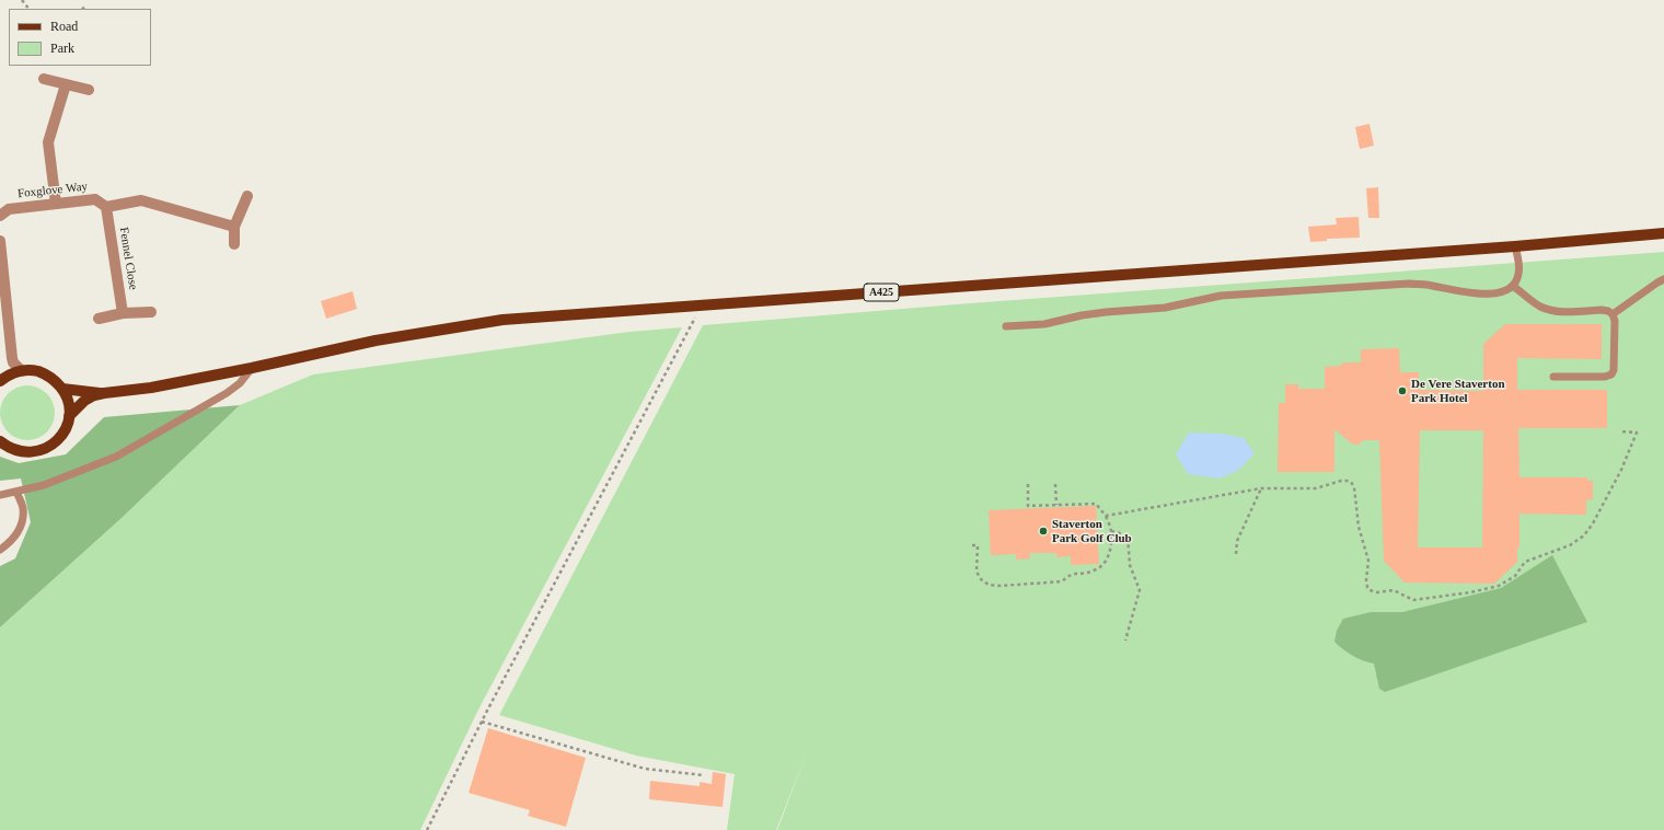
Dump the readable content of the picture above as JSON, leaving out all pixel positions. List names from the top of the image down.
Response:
{
  "streets": {
    "main road": ["A425"],
    "street": ["Foxglove Way", "Fennel Close"]
  },
  "crossings": [
    ["Foxglove Way", "Fennel Close"]
  ],
  "places": ["De Vere Staverton Park Hotel", "Staverton Park Golf Club"],
  "legend": ["Road", "Park"]
}
